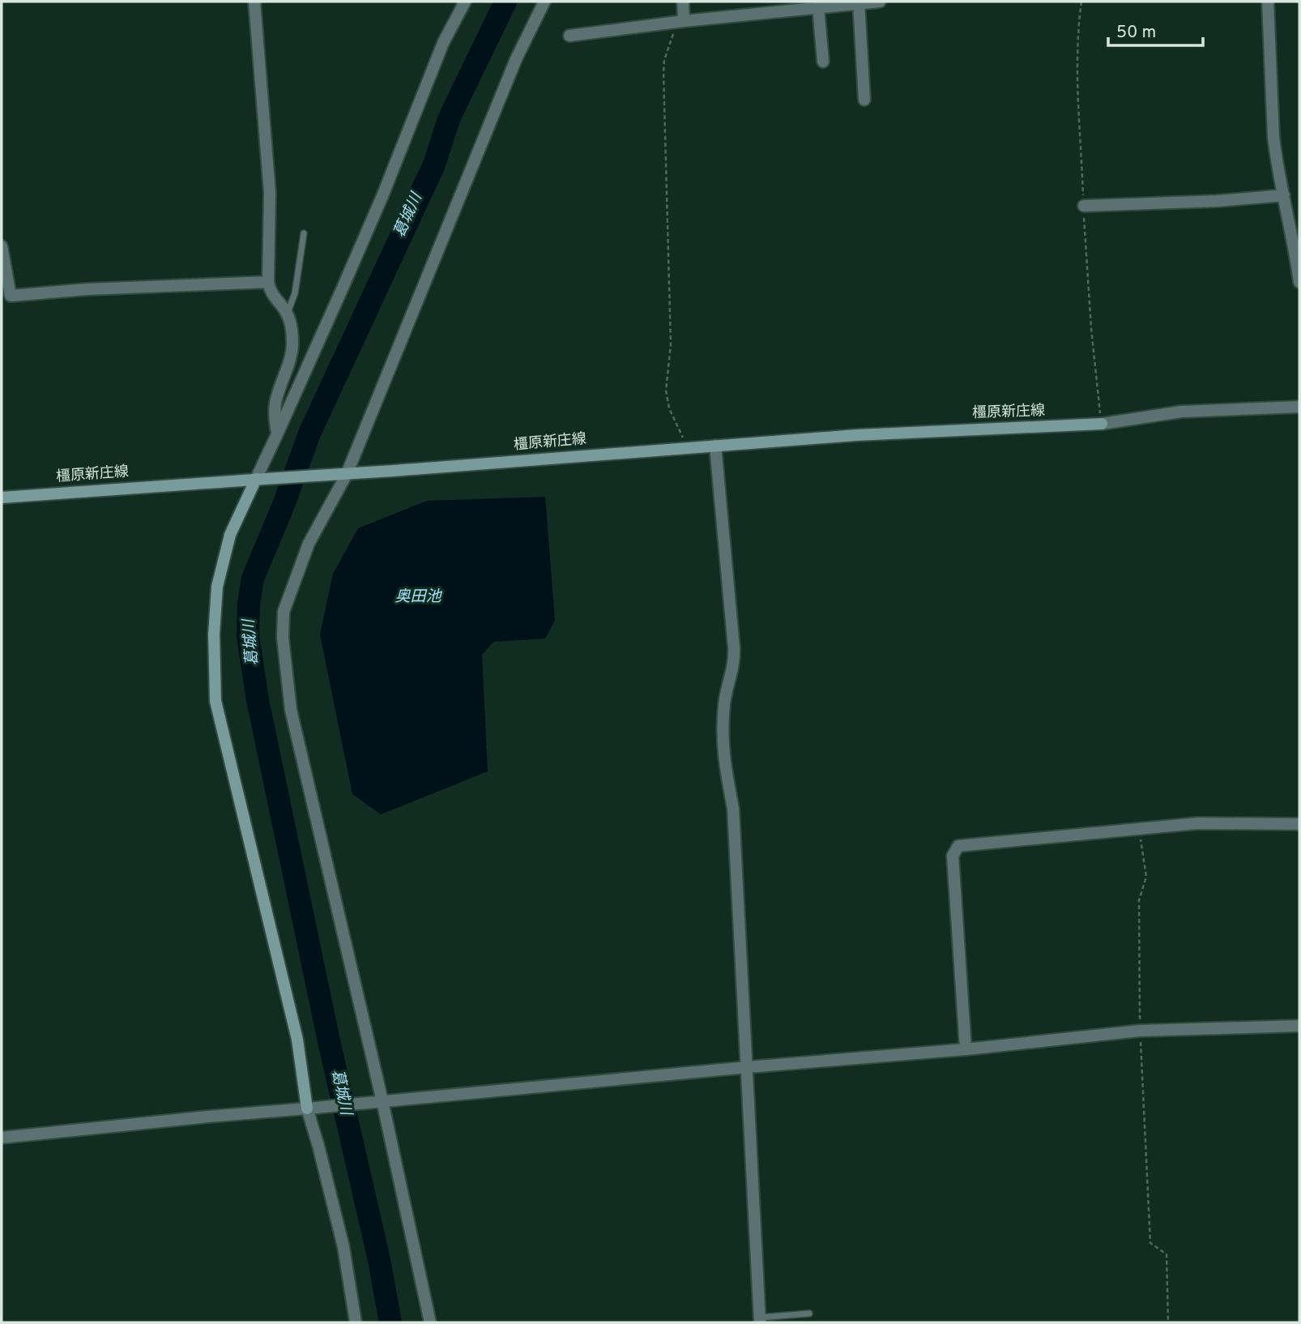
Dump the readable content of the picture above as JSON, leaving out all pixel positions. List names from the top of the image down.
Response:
{
  "streets": {
    "main road": ["橿原新庄線"]
  },
  "water": ["葛城川", "奥田池"],
  "scale_bar": "50 m"
}
